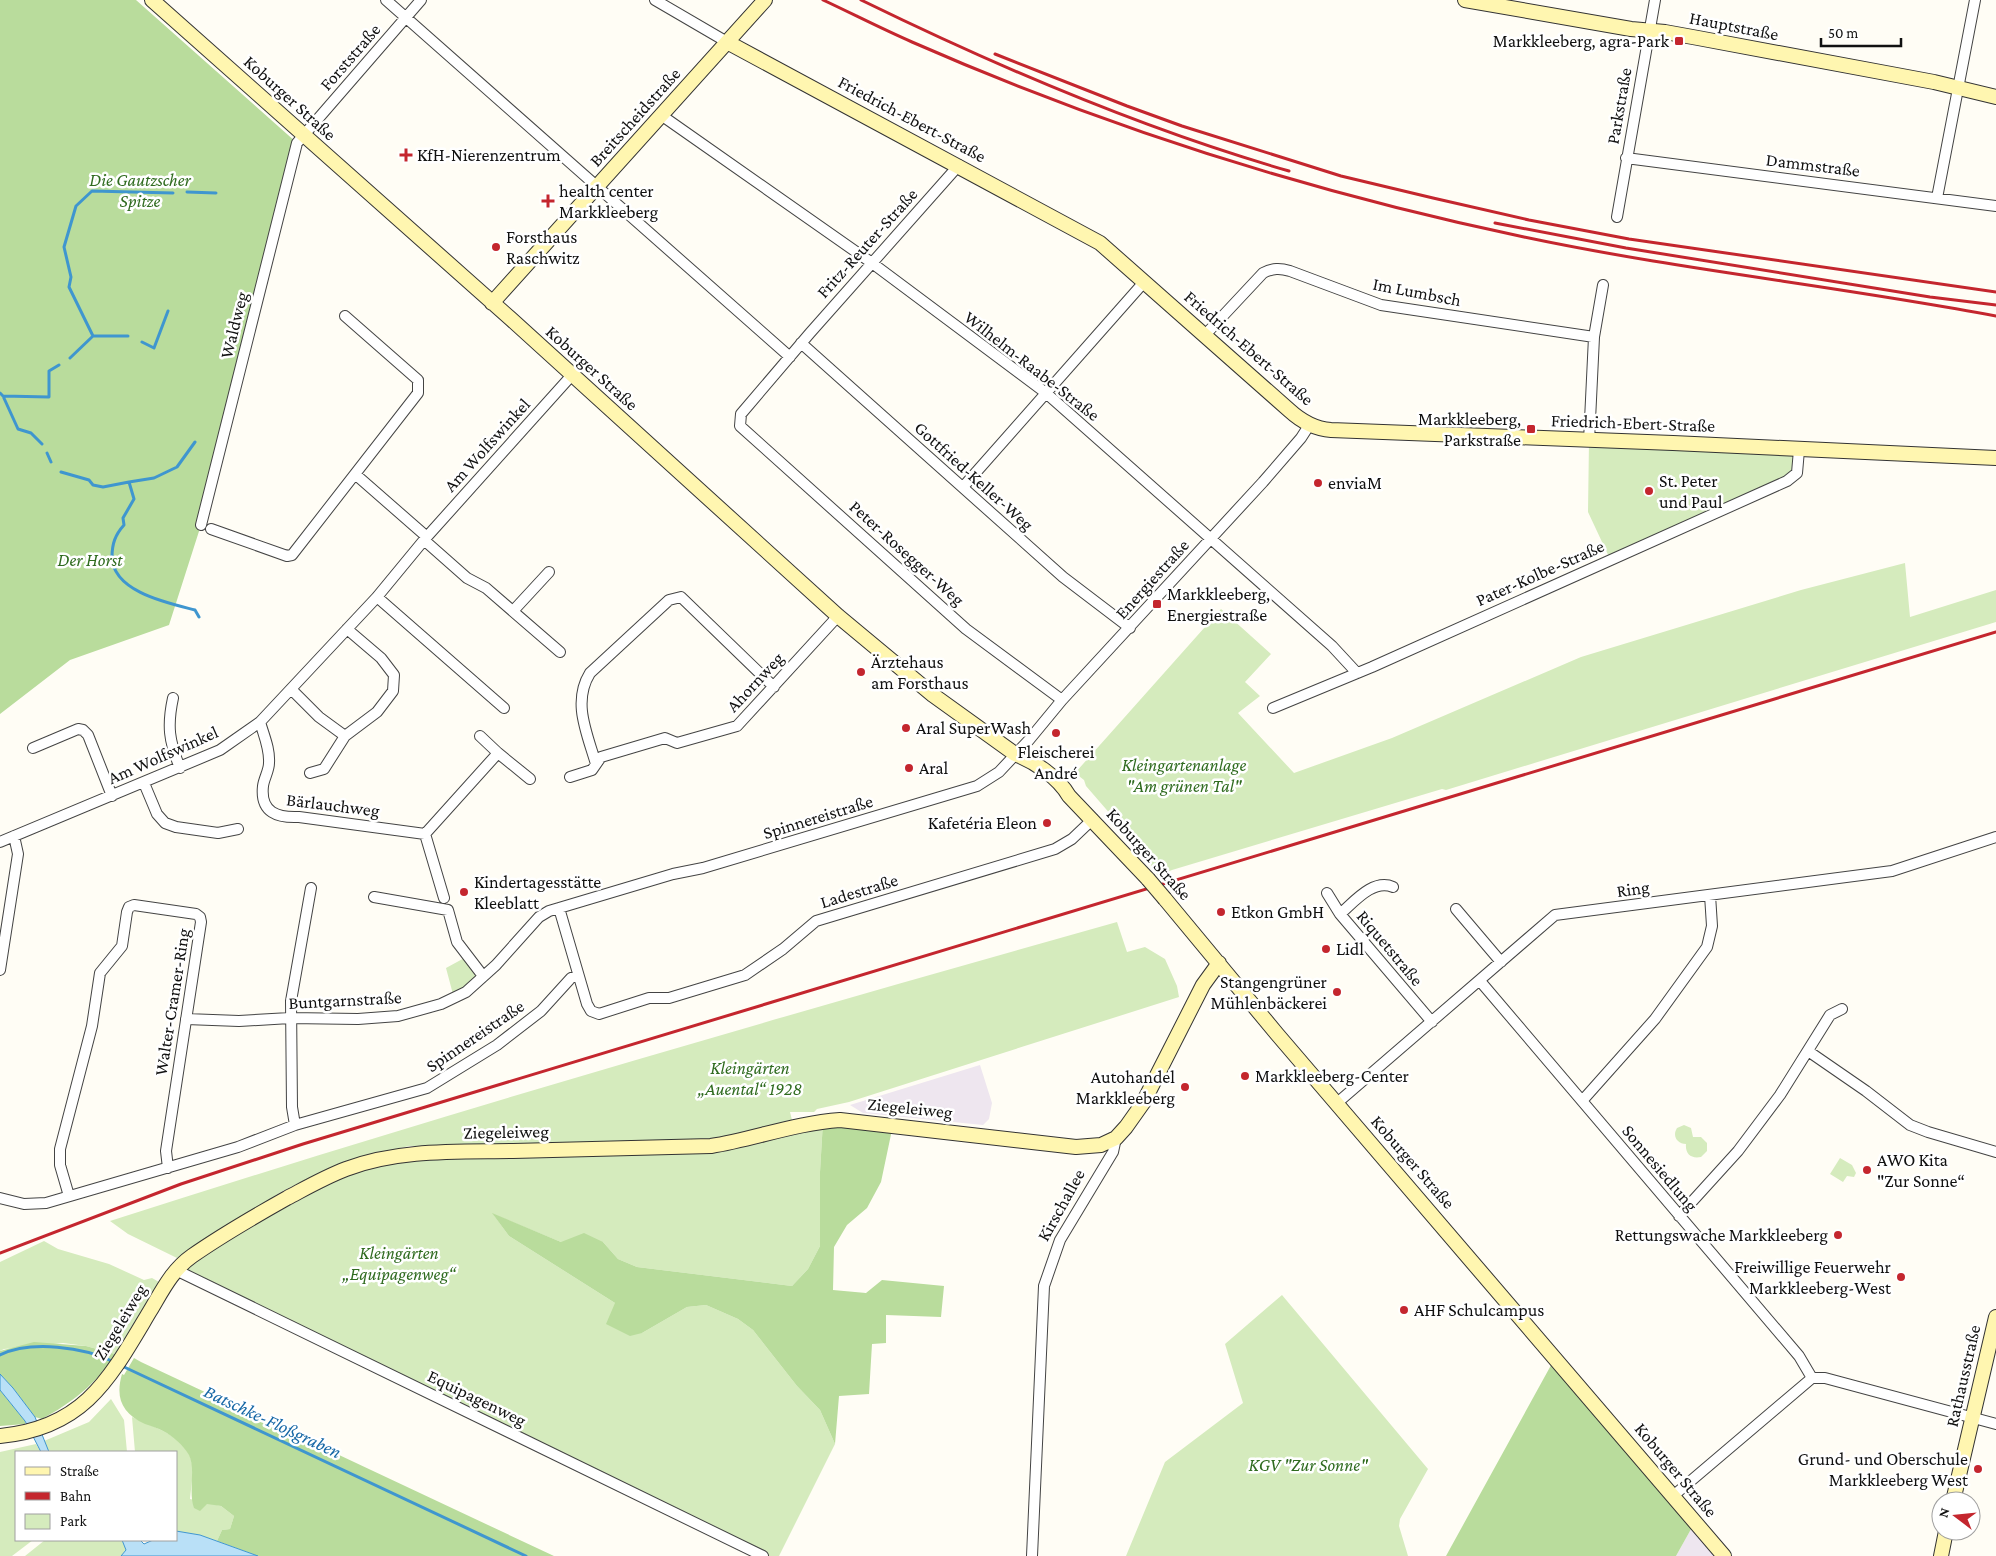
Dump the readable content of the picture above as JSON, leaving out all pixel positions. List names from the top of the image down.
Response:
{
  "streets": {
    "main road": [
      "Hauptstraße",
      "Koburger Straße",
      "Breitscheidstraße",
      "Friedrich-Ebert-Straße",
      "Ziegeleiweg",
      "Kirschallee",
      "Rathausstraße"
    ],
    "street": [
      "Forststraße",
      "Parkstraße",
      "Dammstraße",
      "Fritz-Reuter-Straße",
      "Im Lumbsch",
      "Waldweg",
      "Wilhelm-Raabe-Straße",
      "Am Wolfswinkel",
      "Gottfried-Keller-Weg",
      "Peter-Rosegger-Weg",
      "Pater-Kolbe-Straße",
      "Energiestraße",
      "Ahornweg",
      "Bärlauchweg",
      "Spinnereistraße",
      "Ring",
      "Ladestraße",
      "Riquetstraße",
      "Buntgarnstraße",
      "Walter-Cramer-Ring",
      "Sonnesiedlung",
      "Equipagenweg"
    ]
  },
  "crossings": [
    ["Hauptstraße", "Parkstraße"],
    ["Forststraße", "Koburger Straße"],
    ["Forststraße", "Waldweg"],
    ["Koburger Straße", "Breitscheidstraße"],
    ["Koburger Straße", "Waldweg"],
    ["Koburger Straße", "Am Wolfswinkel"],
    ["Koburger Straße", "Energiestraße"],
    ["Koburger Straße", "Ahornweg"],
    ["Koburger Straße", "Spinnereistraße"],
    ["Koburger Straße", "Ring"],
    ["Koburger Straße", "Ladestraße"],
    ["Koburger Straße", "Kirschallee"],
    ["Parkstraße", "Dammstraße"],
    ["Breitscheidstraße", "Friedrich-Ebert-Straße"],
    ["Breitscheidstraße", "Wilhelm-Raabe-Straße"],
    ["Friedrich-Ebert-Straße", "Fritz-Reuter-Straße"],
    ["Friedrich-Ebert-Straße", "Im Lumbsch"],
    ["Friedrich-Ebert-Straße", "Pater-Kolbe-Straße"],
    ["Friedrich-Ebert-Straße", "Energiestraße"],
    ["Fritz-Reuter-Straße", "Wilhelm-Raabe-Straße"],
    ["Fritz-Reuter-Straße", "Gottfried-Keller-Weg"],
    ["Fritz-Reuter-Straße", "Peter-Rosegger-Weg"],
    ["Wilhelm-Raabe-Straße", "Pater-Kolbe-Straße"],
    ["Wilhelm-Raabe-Straße", "Energiestraße"],
    ["Am Wolfswinkel", "Bärlauchweg"],
    ["Gottfried-Keller-Weg", "Energiestraße"],
    ["Peter-Rosegger-Weg", "Energiestraße"],
    ["Energiestraße", "Spinnereistraße"],
    ["Spinnereistraße", "Ladestraße"],
    ["Spinnereistraße", "Buntgarnstraße"],
    ["Spinnereistraße", "Walter-Cramer-Ring"],
    ["Ring", "Riquetstraße"],
    ["Ring", "Sonnesiedlung"],
    ["Buntgarnstraße", "Walter-Cramer-Ring"],
    ["Ziegeleiweg", "Kirschallee"],
    ["Ziegeleiweg", "Equipagenweg"]
  ],
  "water": ["Batschke‐Floßgraben"],
  "parks": [
    "Die Gautzscher Spitze",
    "Der Horst",
    "Kleingartenanlage \"Am grünen Tal\"",
    "Kleingärten „Auental“ 1928",
    "Kleingärten „Equipagenweg“",
    "KGV \"Zur Sonne\""
  ],
  "places": {
    "transit": ["Markkleeberg, agra-Park", "Markkleeberg, Parkstraße", "Markkleeberg, Energiestraße"],
    "health": ["KfH-Nierenzentrum", "health center Markkleeberg"],
    "other": [
      "Forsthaus Raschwitz",
      "enviaM",
      "St. Peter und Paul",
      "Ärztehaus am Forsthaus",
      "Aral SuperWash",
      "Fleischerei André",
      "Aral",
      "Kafetéria Eleon",
      "Kindertagesstätte Kleeblatt",
      "Etkon GmbH",
      "Lidl",
      "Stangengrüner Mühlenbäckerei",
      "Markkleeberg-Center",
      "Autohandel Markkleeberg",
      "AWO Kita \"Zur Sonne“",
      "Rettungswache Markkleeberg",
      "Freiwillige Feuerwehr Markkleeberg-West",
      "AHF Schulcampus",
      "Grund- und Oberschule Markkleeberg West"
    ]
  },
  "legend": ["Straße", "Bahn", "Park"],
  "scale_bar": "50 m",
  "north": "left"
}
